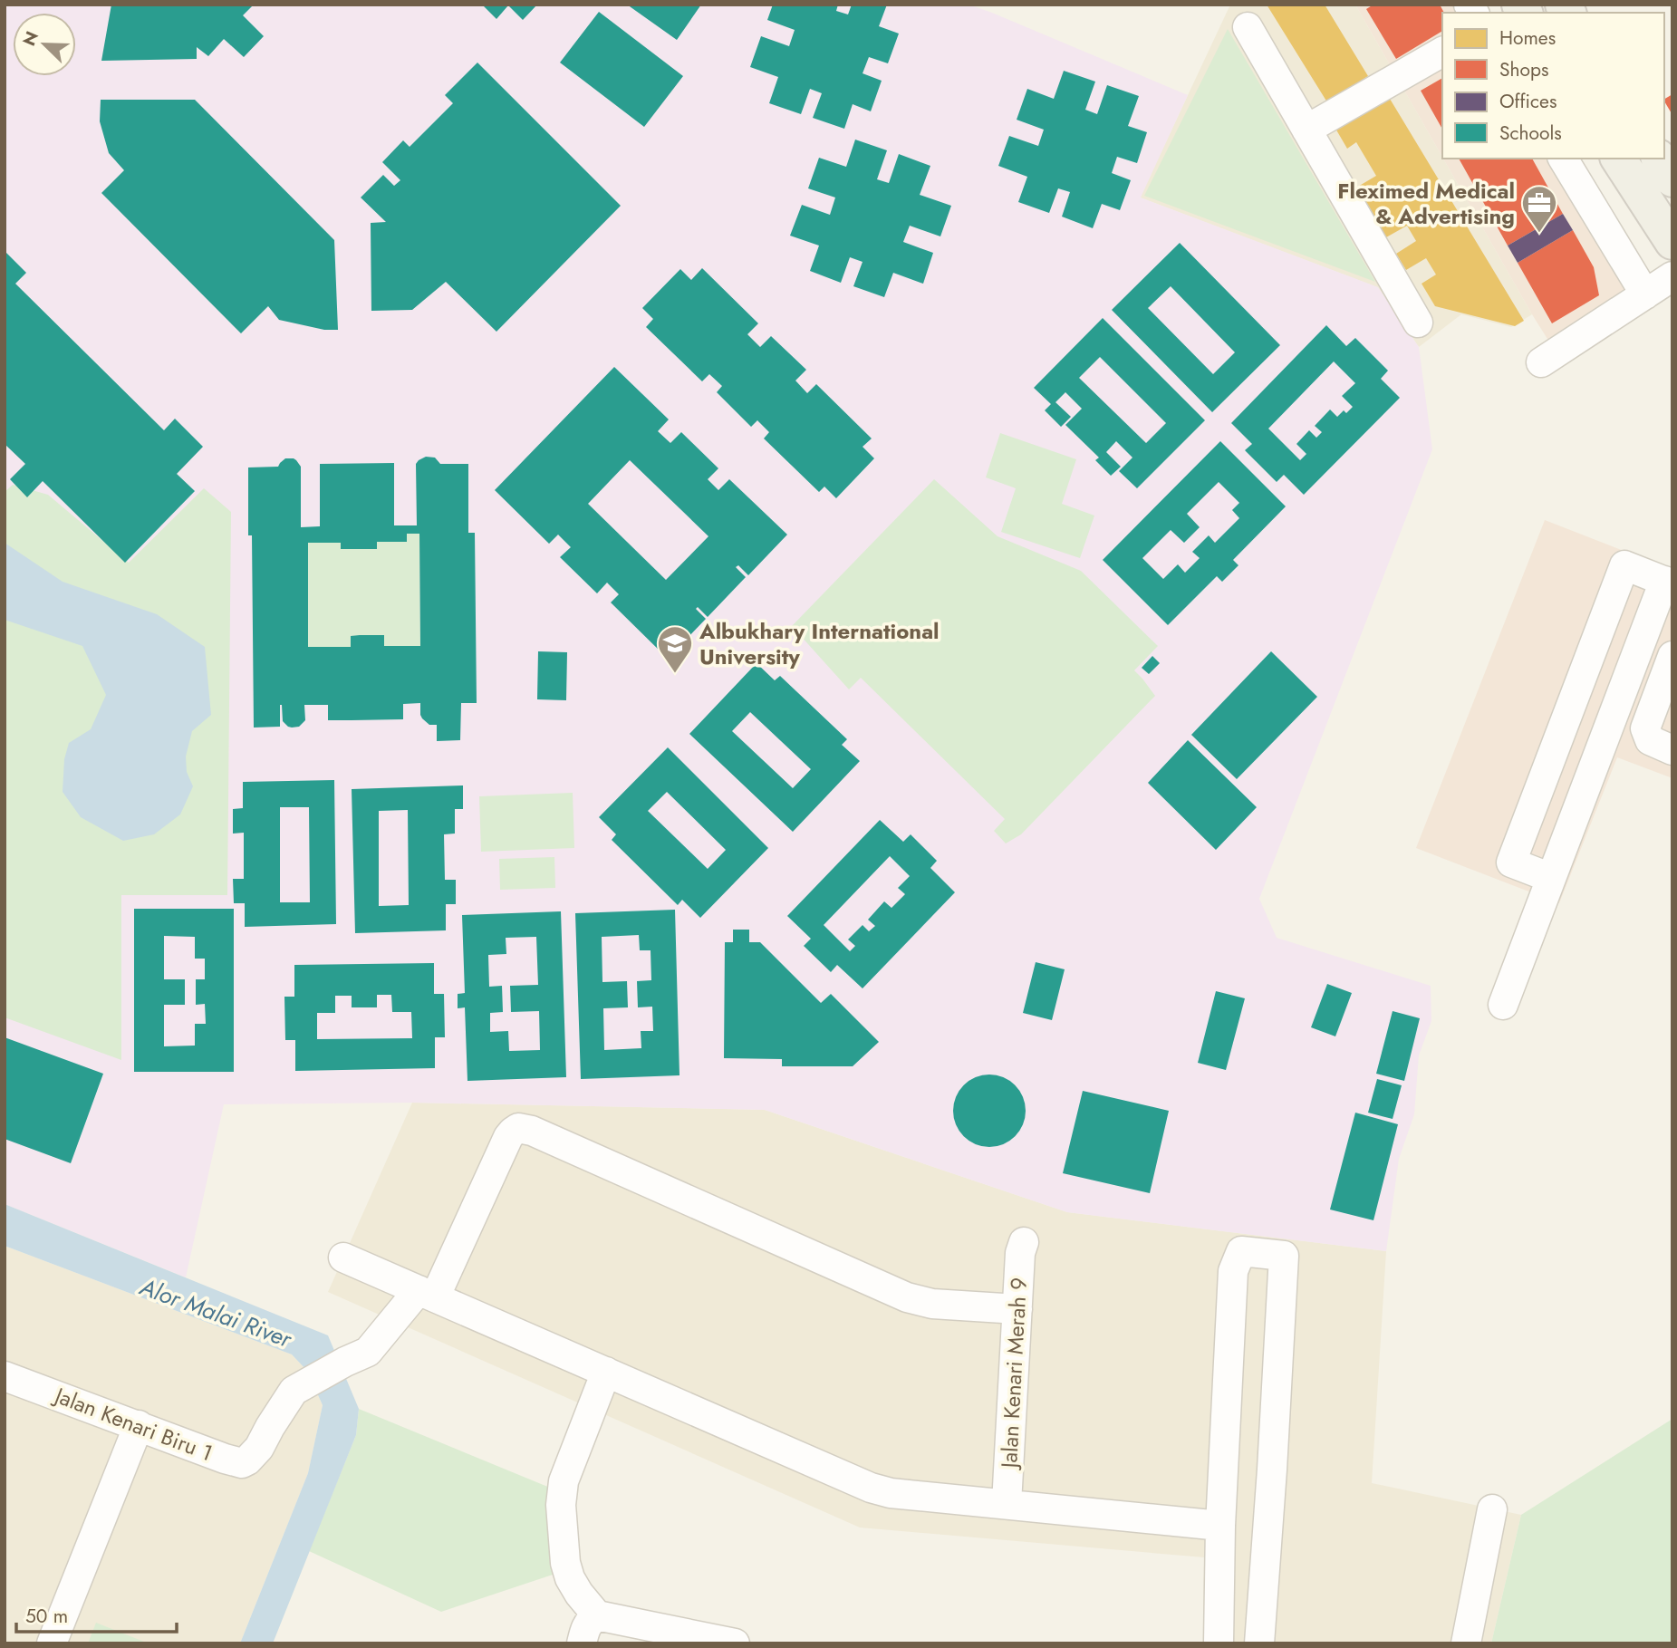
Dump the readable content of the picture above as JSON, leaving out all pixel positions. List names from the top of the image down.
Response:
{
  "streets": {
    "street": ["Jalan Kenari Merah 9", "Jalan Kenari Biru 1"]
  },
  "water": ["Alor Malai River"],
  "places": {
    "office": ["Fleximed Medical & Advertising"],
    "school or university": ["Albukhary International University"]
  },
  "legend": [
    "Homes",
    "Shops",
    "Offices",
    "Schools"
  ],
  "scale_bar": "50 m",
  "north": "top left"
}
